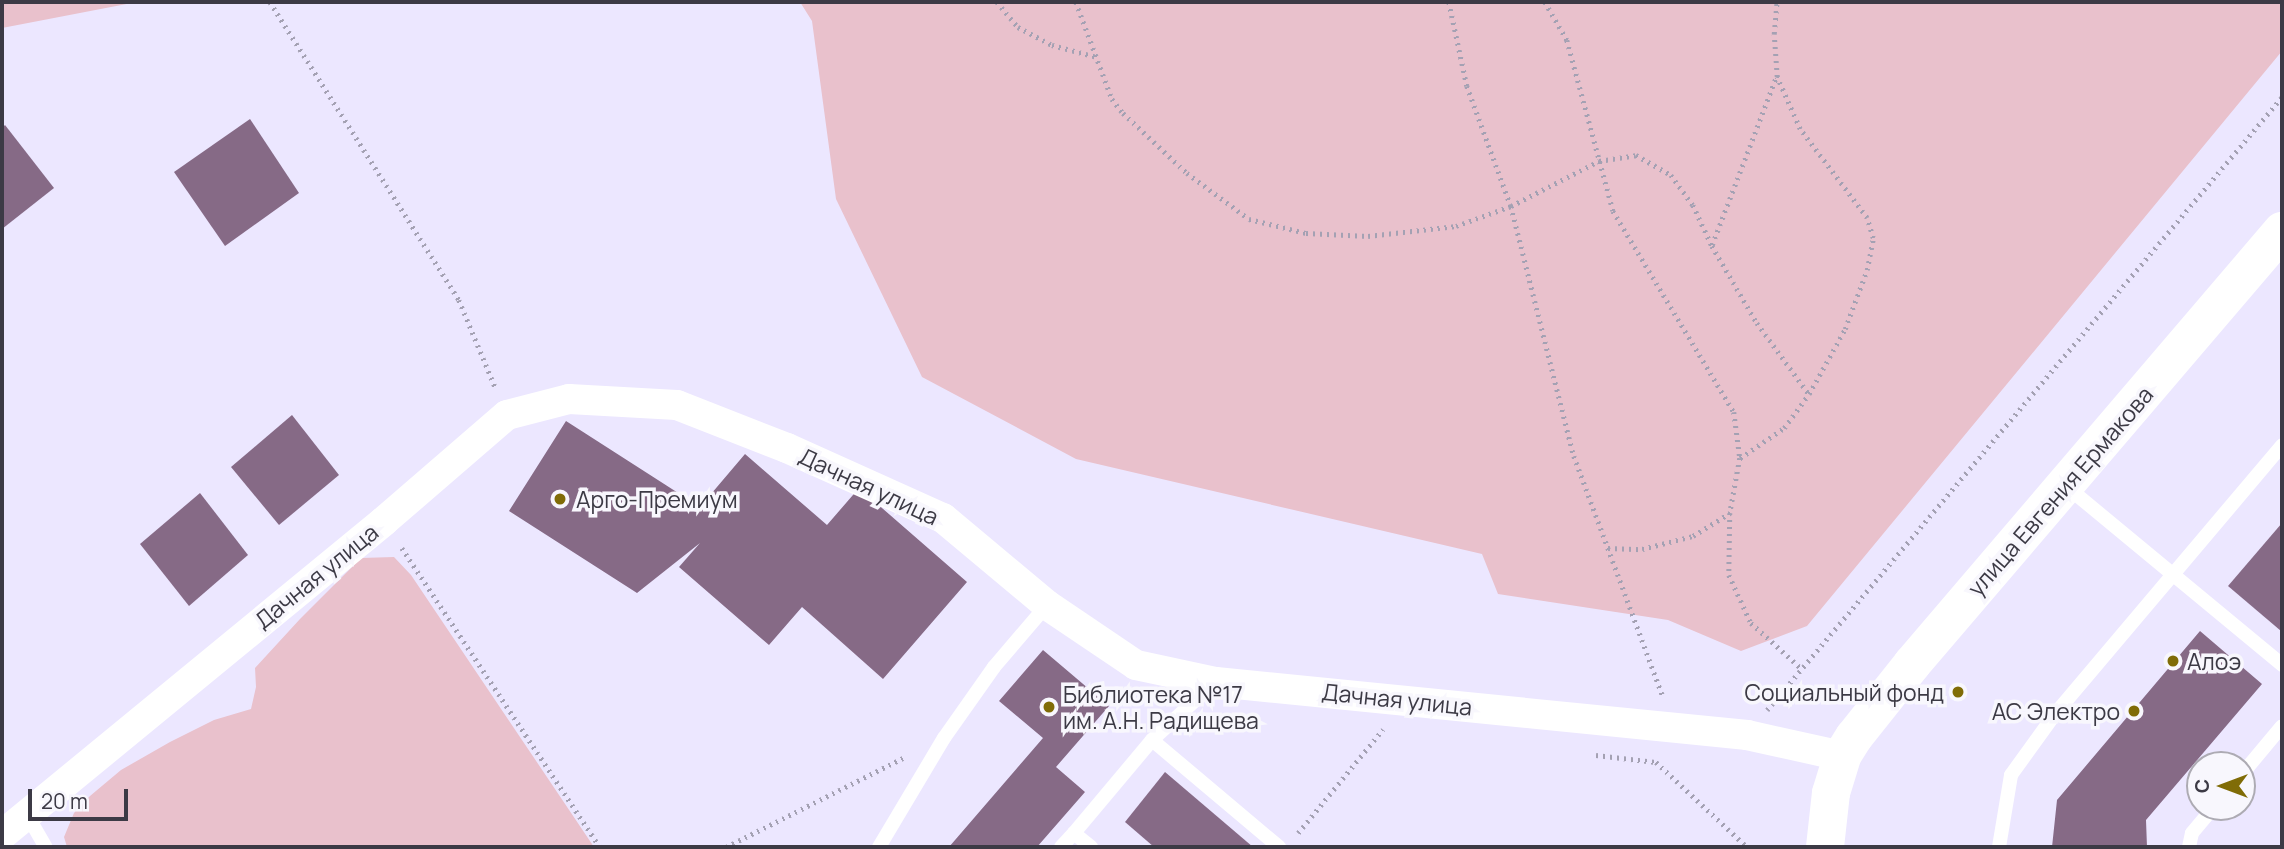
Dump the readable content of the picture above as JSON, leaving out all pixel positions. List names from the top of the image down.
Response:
{
  "streets": {
    "main road": ["улица Евгения Ермакова"],
    "street": ["Дачная улица"]
  },
  "crossings": [
    ["Дачная улица", "улица Евгения Ермакова"]
  ],
  "places": [
    "Арго-Премиум",
    "Алоэ",
    "Социальный фонд",
    "Библиотека №17 им. А.Н. Радищева",
    "АС Электро"
  ],
  "scale_bar": "20 m",
  "north": "left"
}
